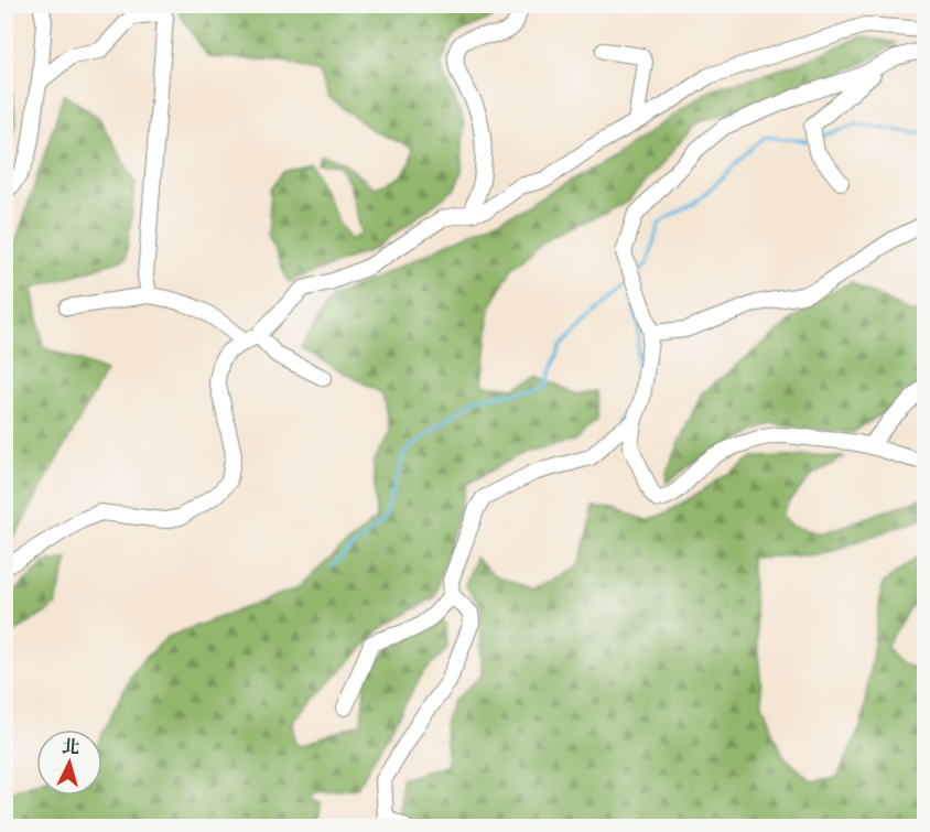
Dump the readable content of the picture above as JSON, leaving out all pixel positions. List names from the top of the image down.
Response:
{
  "north": "top"
}
